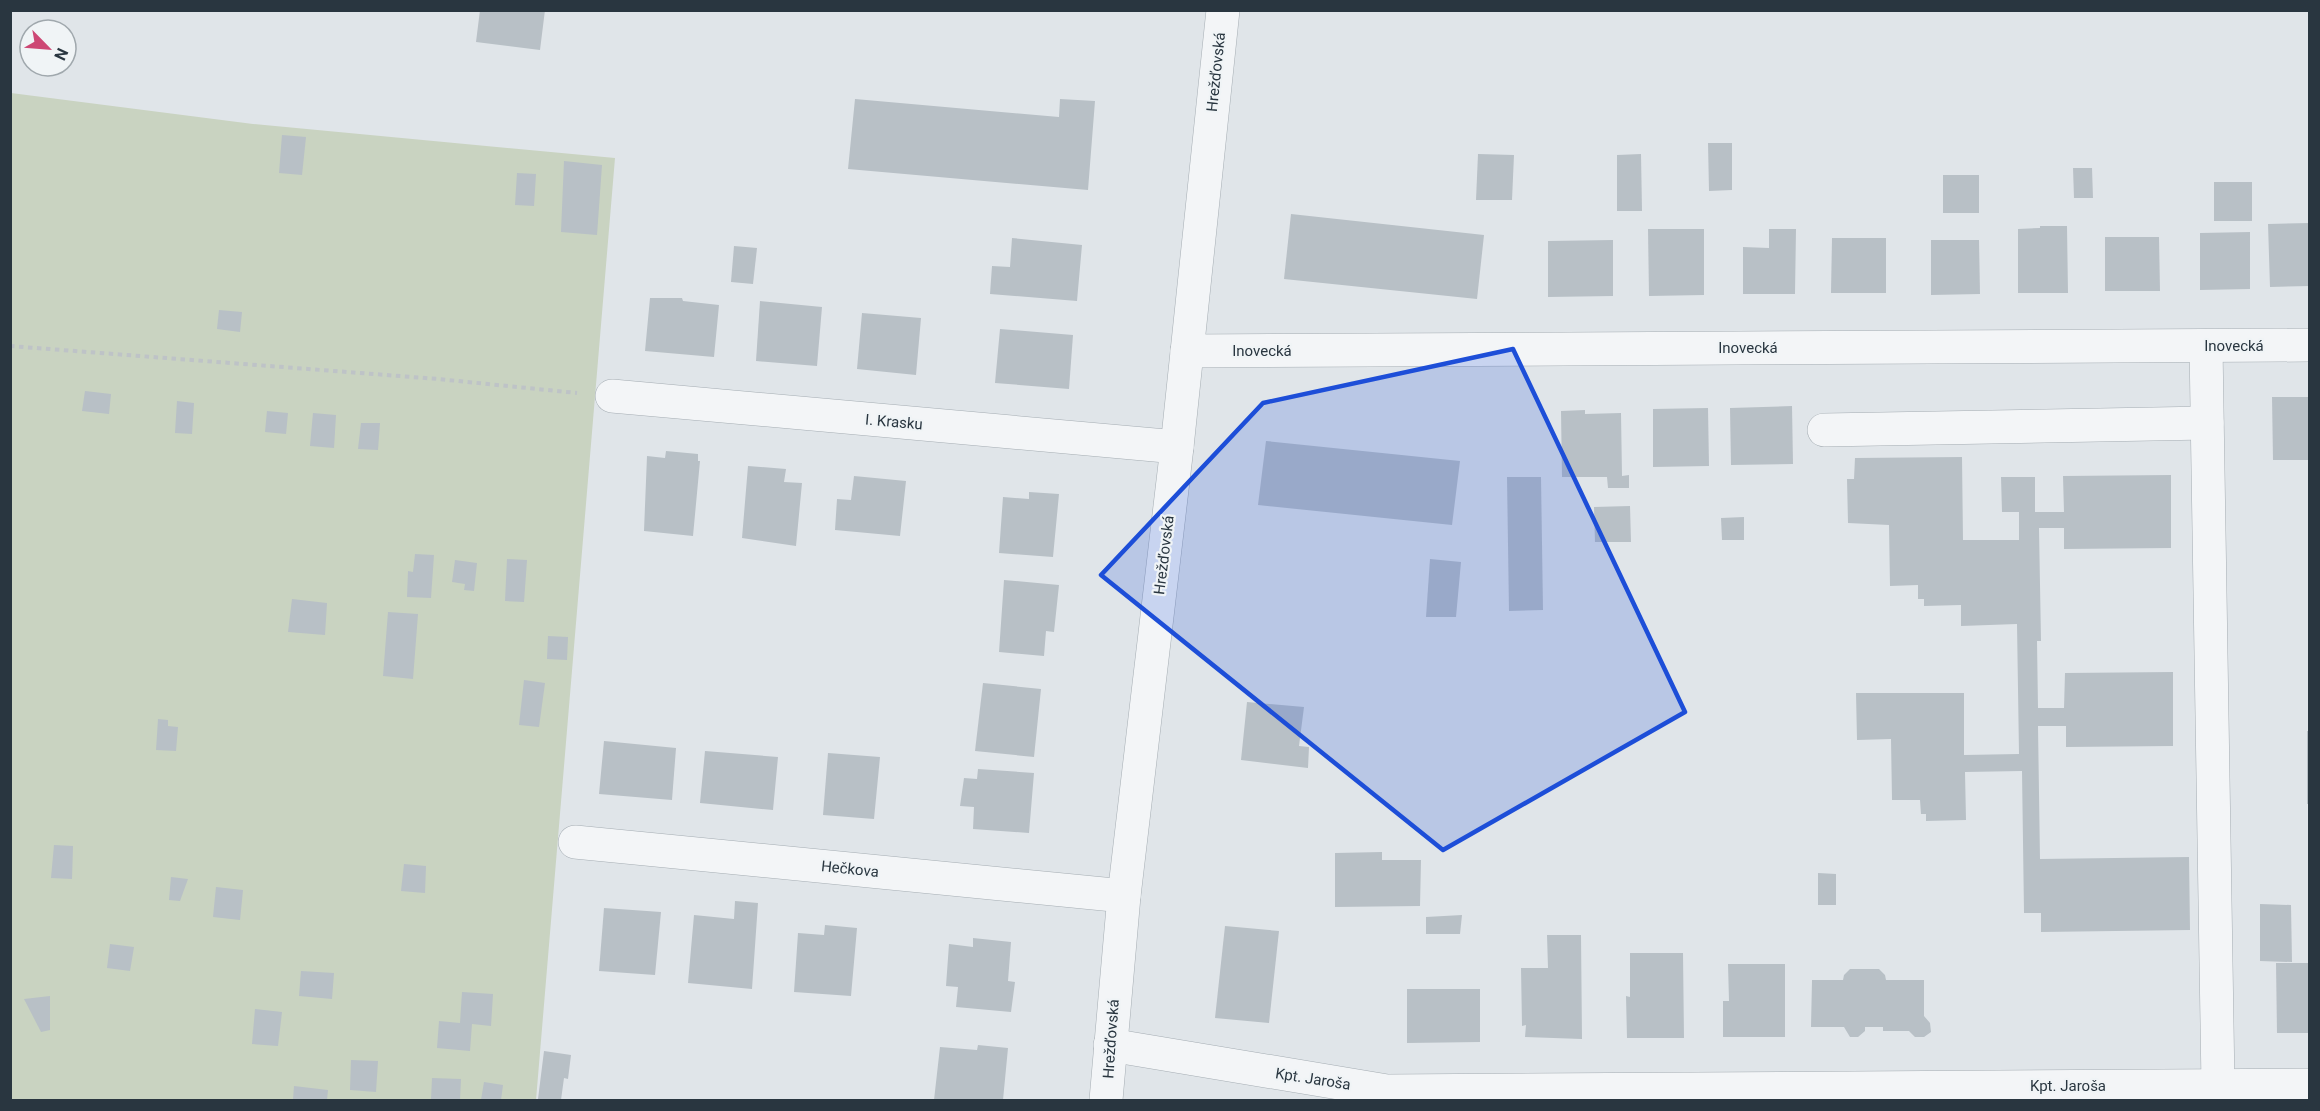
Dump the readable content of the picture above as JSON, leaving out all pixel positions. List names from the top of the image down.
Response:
{
  "streets": {
    "street": [
      "Hrežďovská",
      "Inovecká",
      "I. Krasku",
      "Hečkova",
      "Kpt. Jaroša"
    ]
  },
  "crossings": [
    ["Hrežďovská", "Inovecká"],
    ["Hrežďovská", "I. Krasku"],
    ["Hrežďovská", "Hečkova"],
    ["Hrežďovská", "Kpt. Jaroša"]
  ],
  "north": "bottom right"
}
